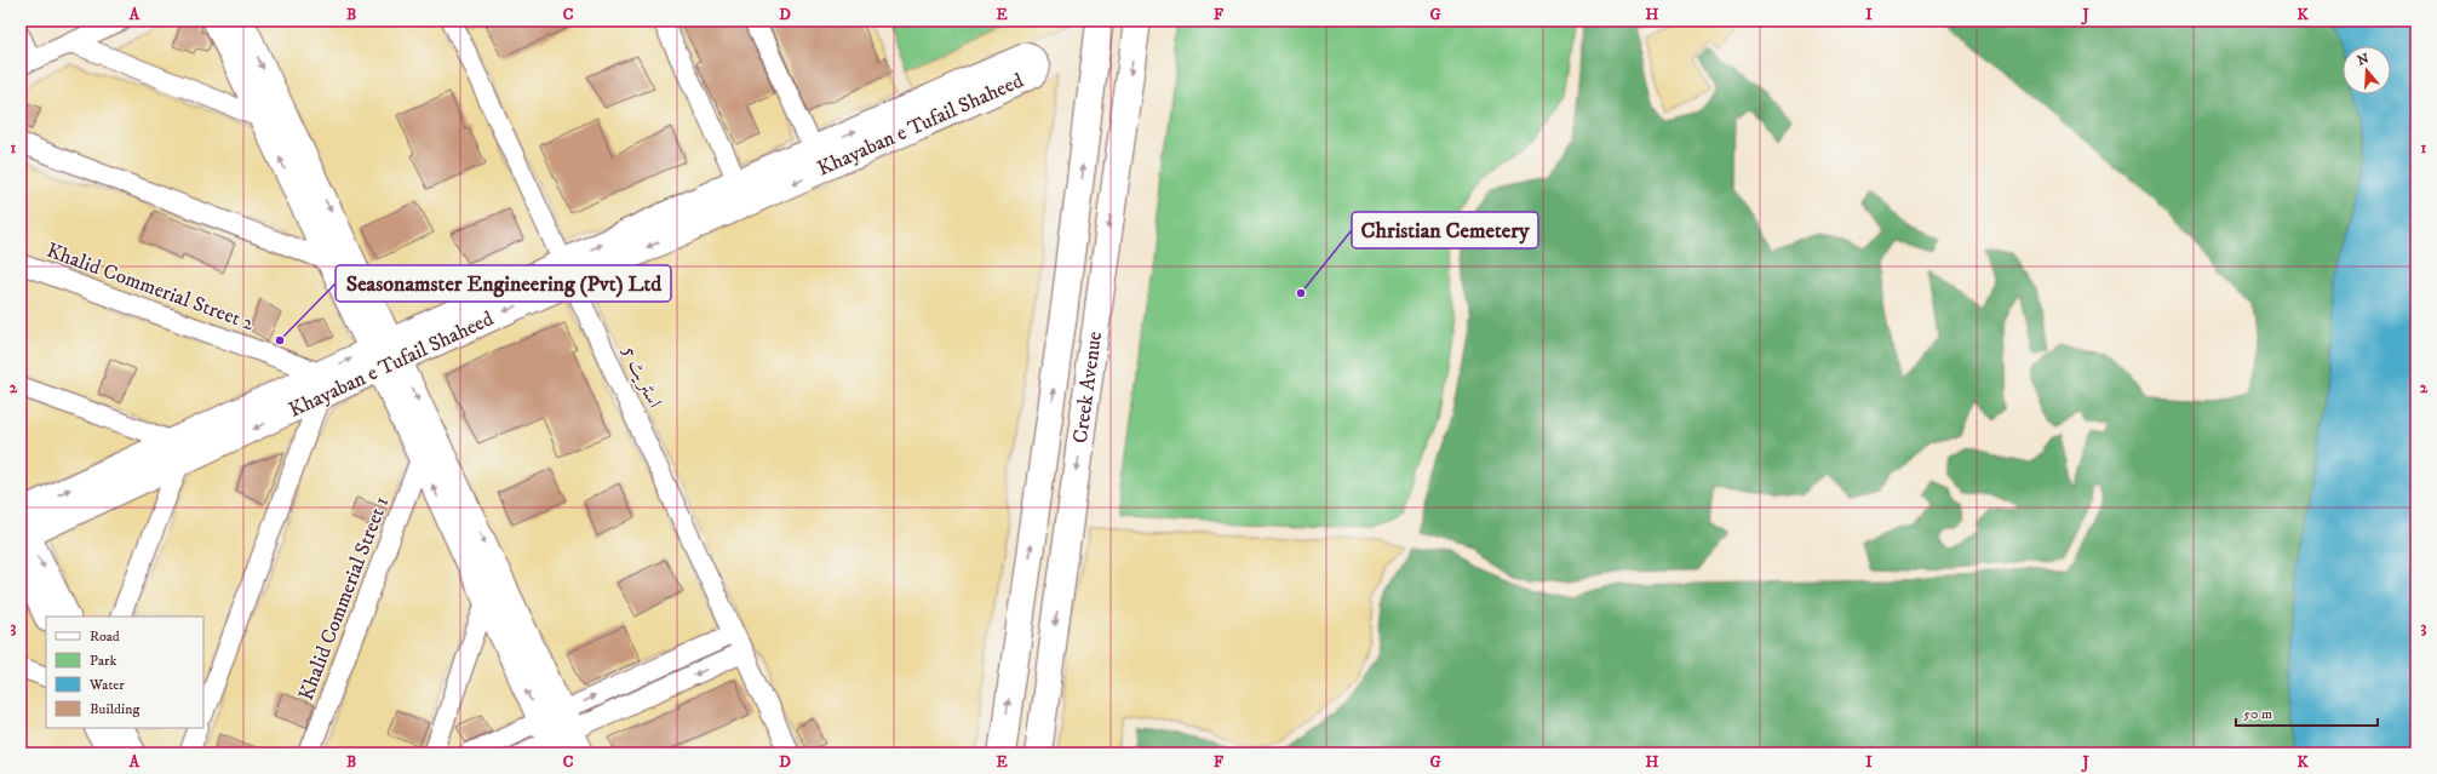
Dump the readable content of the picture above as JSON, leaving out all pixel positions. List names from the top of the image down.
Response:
{
  "streets": {
    "main road": ["Creek Avenue"],
    "street": [
      "Khayaban e Tufail Shaheed",
      "Khalid Commerial Street 2",
      "اسٹریٹ 5",
      "Khalid Commerial Street 1"
    ]
  },
  "crossings": [
    ["Khayaban e Tufail Shaheed", "Khalid Commerial Street 2"],
    ["Khayaban e Tufail Shaheed", "اسٹریٹ 5"]
  ],
  "places": ["Christian Cemetery", "Seasonamster Engineering (Pvt) Ltd"],
  "legend": [
    "Road",
    "Park",
    "Water",
    "Building"
  ],
  "scale_bar": "50 m",
  "north": "top",
  "grid": {
    "columns": [
      "A",
      "B",
      "C",
      "D",
      "E",
      "F",
      "G",
      "H",
      "I",
      "J",
      "K"
    ],
    "rows": ["1", "2", "3"]
  }
}
